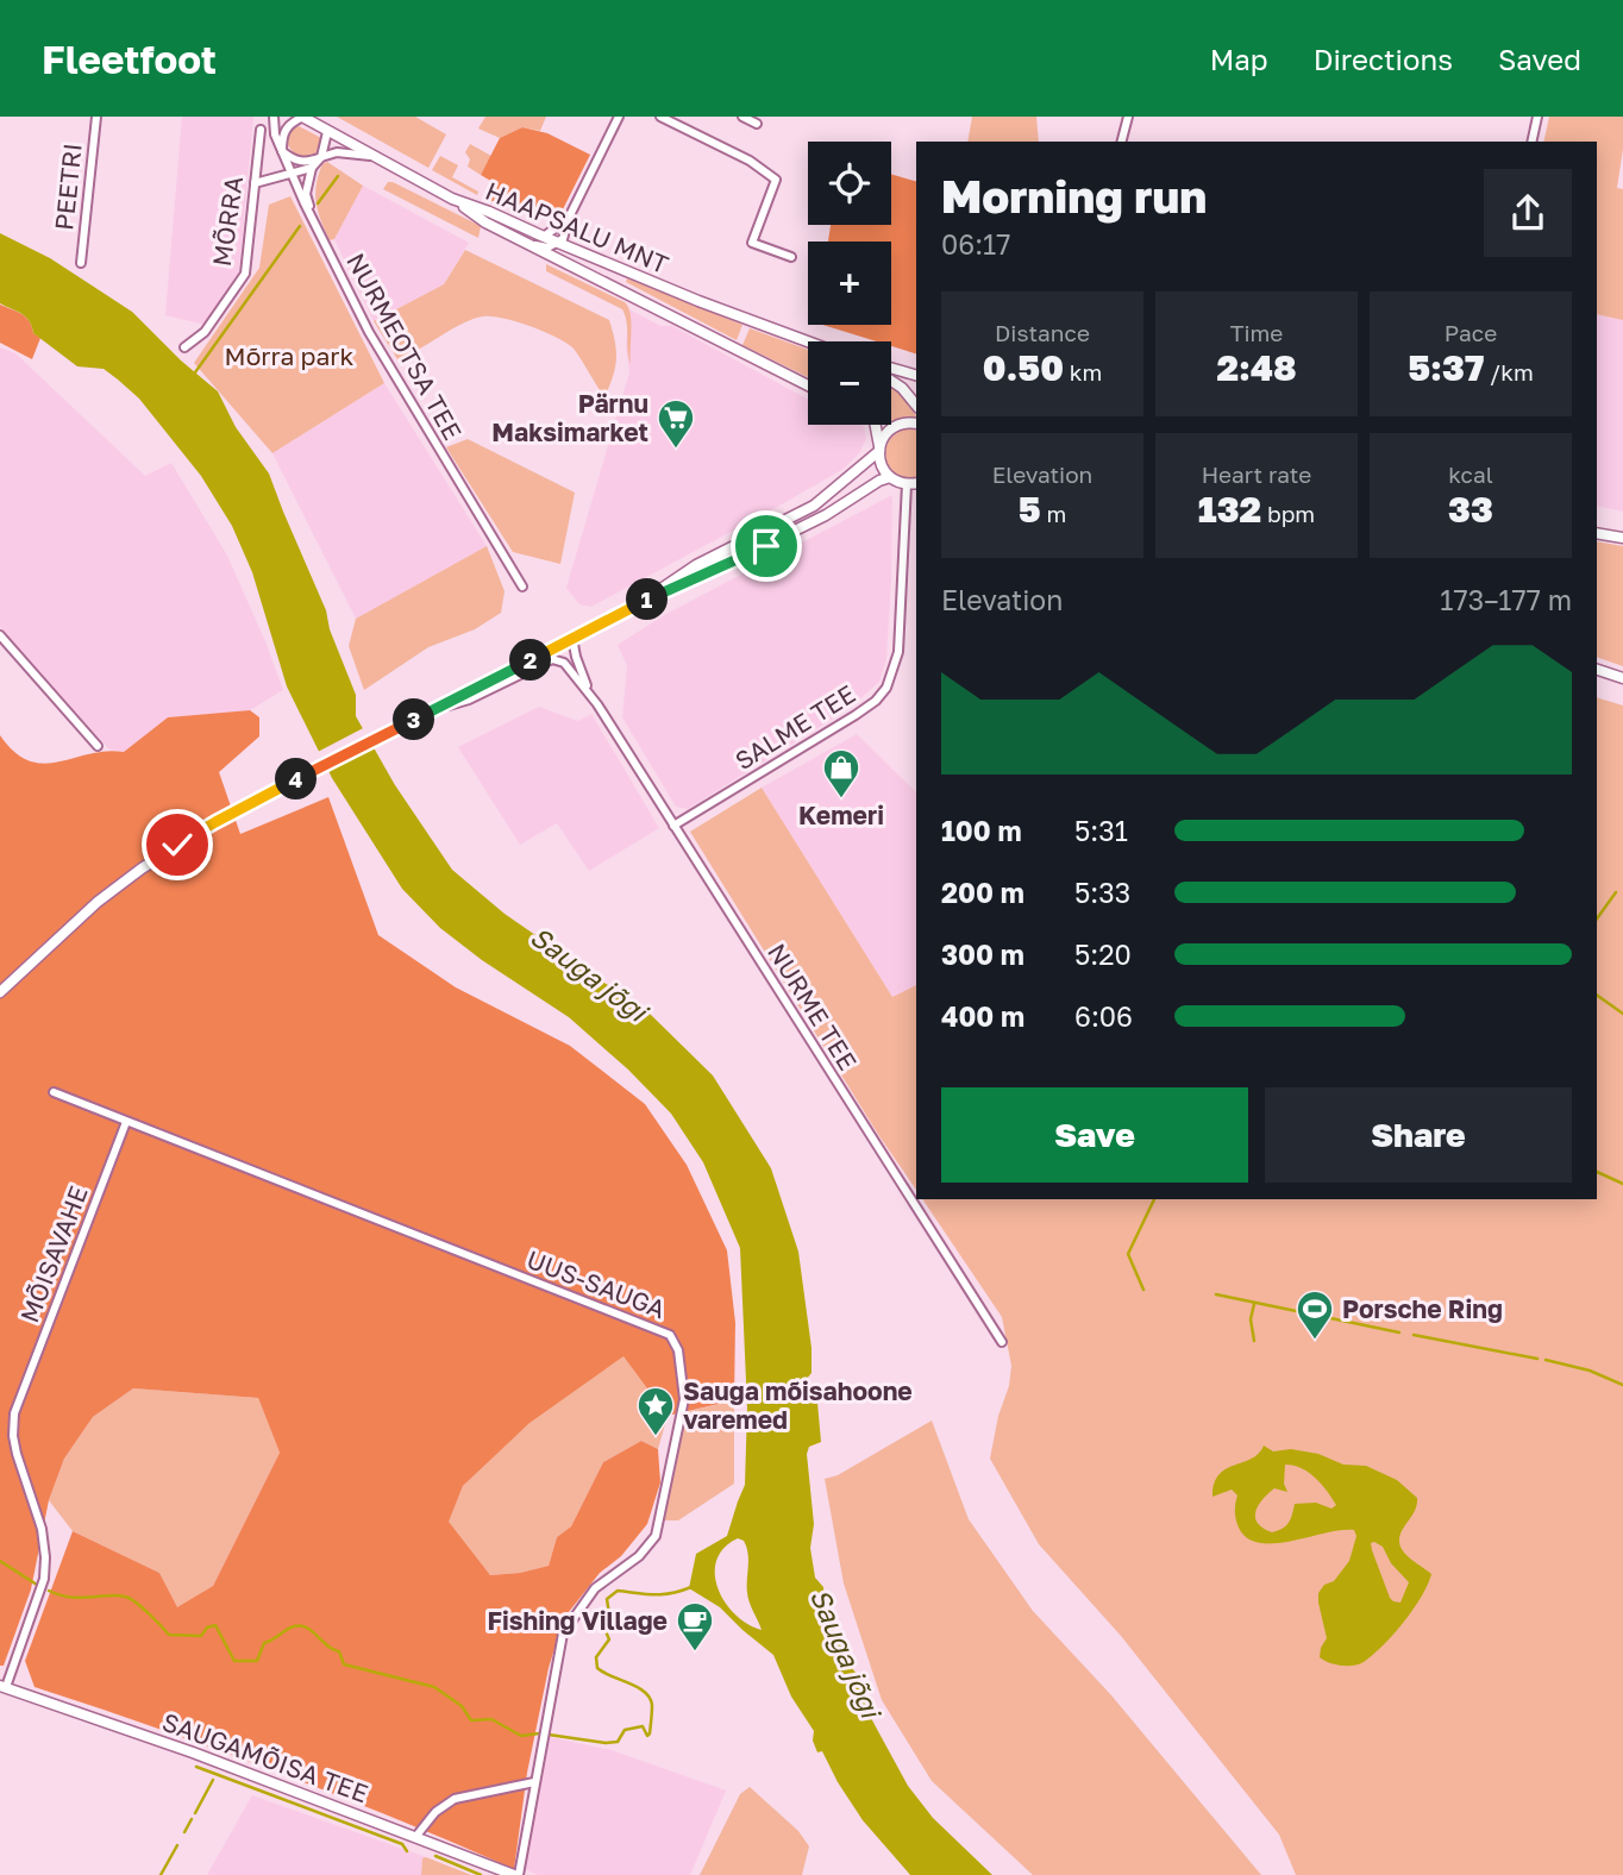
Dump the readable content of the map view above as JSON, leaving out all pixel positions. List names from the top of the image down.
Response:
{
  "streets": {
    "main road": ["HAAPSALU MNT", "SAUGAMÕISA TEE"],
    "street": [
      "PEETRI",
      "MÕRRA",
      "NURMEOTSA TEE",
      "SALME TEE",
      "NURME TEE",
      "MÕISAVAHE",
      "UUS-SAUGA"
    ]
  },
  "crossings": [
    ["HAAPSALU MNT", "NURMEOTSA TEE"],
    ["SALME TEE", "NURME TEE"],
    ["MÕISAVAHE", "UUS-SAUGA"],
    ["MÕISAVAHE", "SAUGAMÕISA TEE"],
    ["UUS-SAUGA", "SAUGAMÕISA TEE"]
  ],
  "water": ["Sauga jõgi"],
  "parks": ["Mõrra park"],
  "places": {
    "supermarket": ["Pärnu Maksimarket"],
    "shop": ["Kemeri"],
    "sports": ["Porsche Ring"],
    "place": ["Sauga mõisahoone varemed"],
    "cafe": ["Fishing Village"]
  },
  "page": {
    "header": "Fleetfoot",
    "nav": ["Map", "Directions", "Saved"],
    "map_buttons": ["+", "−"],
    "heading": ["Morning run", "06:17"],
    "stats": [
      ["Distance", "0.50 km"],
      ["Time", "2:48"],
      ["Pace", "5:37 /km"],
      ["Elevation", "5 m"],
      ["Heart rate", "132 bpm"],
      ["kcal", "33"]
    ],
    "chart": ["Elevation", "173–177 m"],
    "pins": [
      "1",
      "2",
      "3",
      "4"
    ],
    "list": [
      {
        "name": "100 m",
        "note": "5:31"
      },
      {
        "name": "200 m",
        "note": "5:33"
      },
      {
        "name": "300 m",
        "note": "5:20"
      },
      {
        "name": "400 m",
        "note": "6:06"
      }
    ],
    "buttons": ["Save", "Share"]
  }
}
